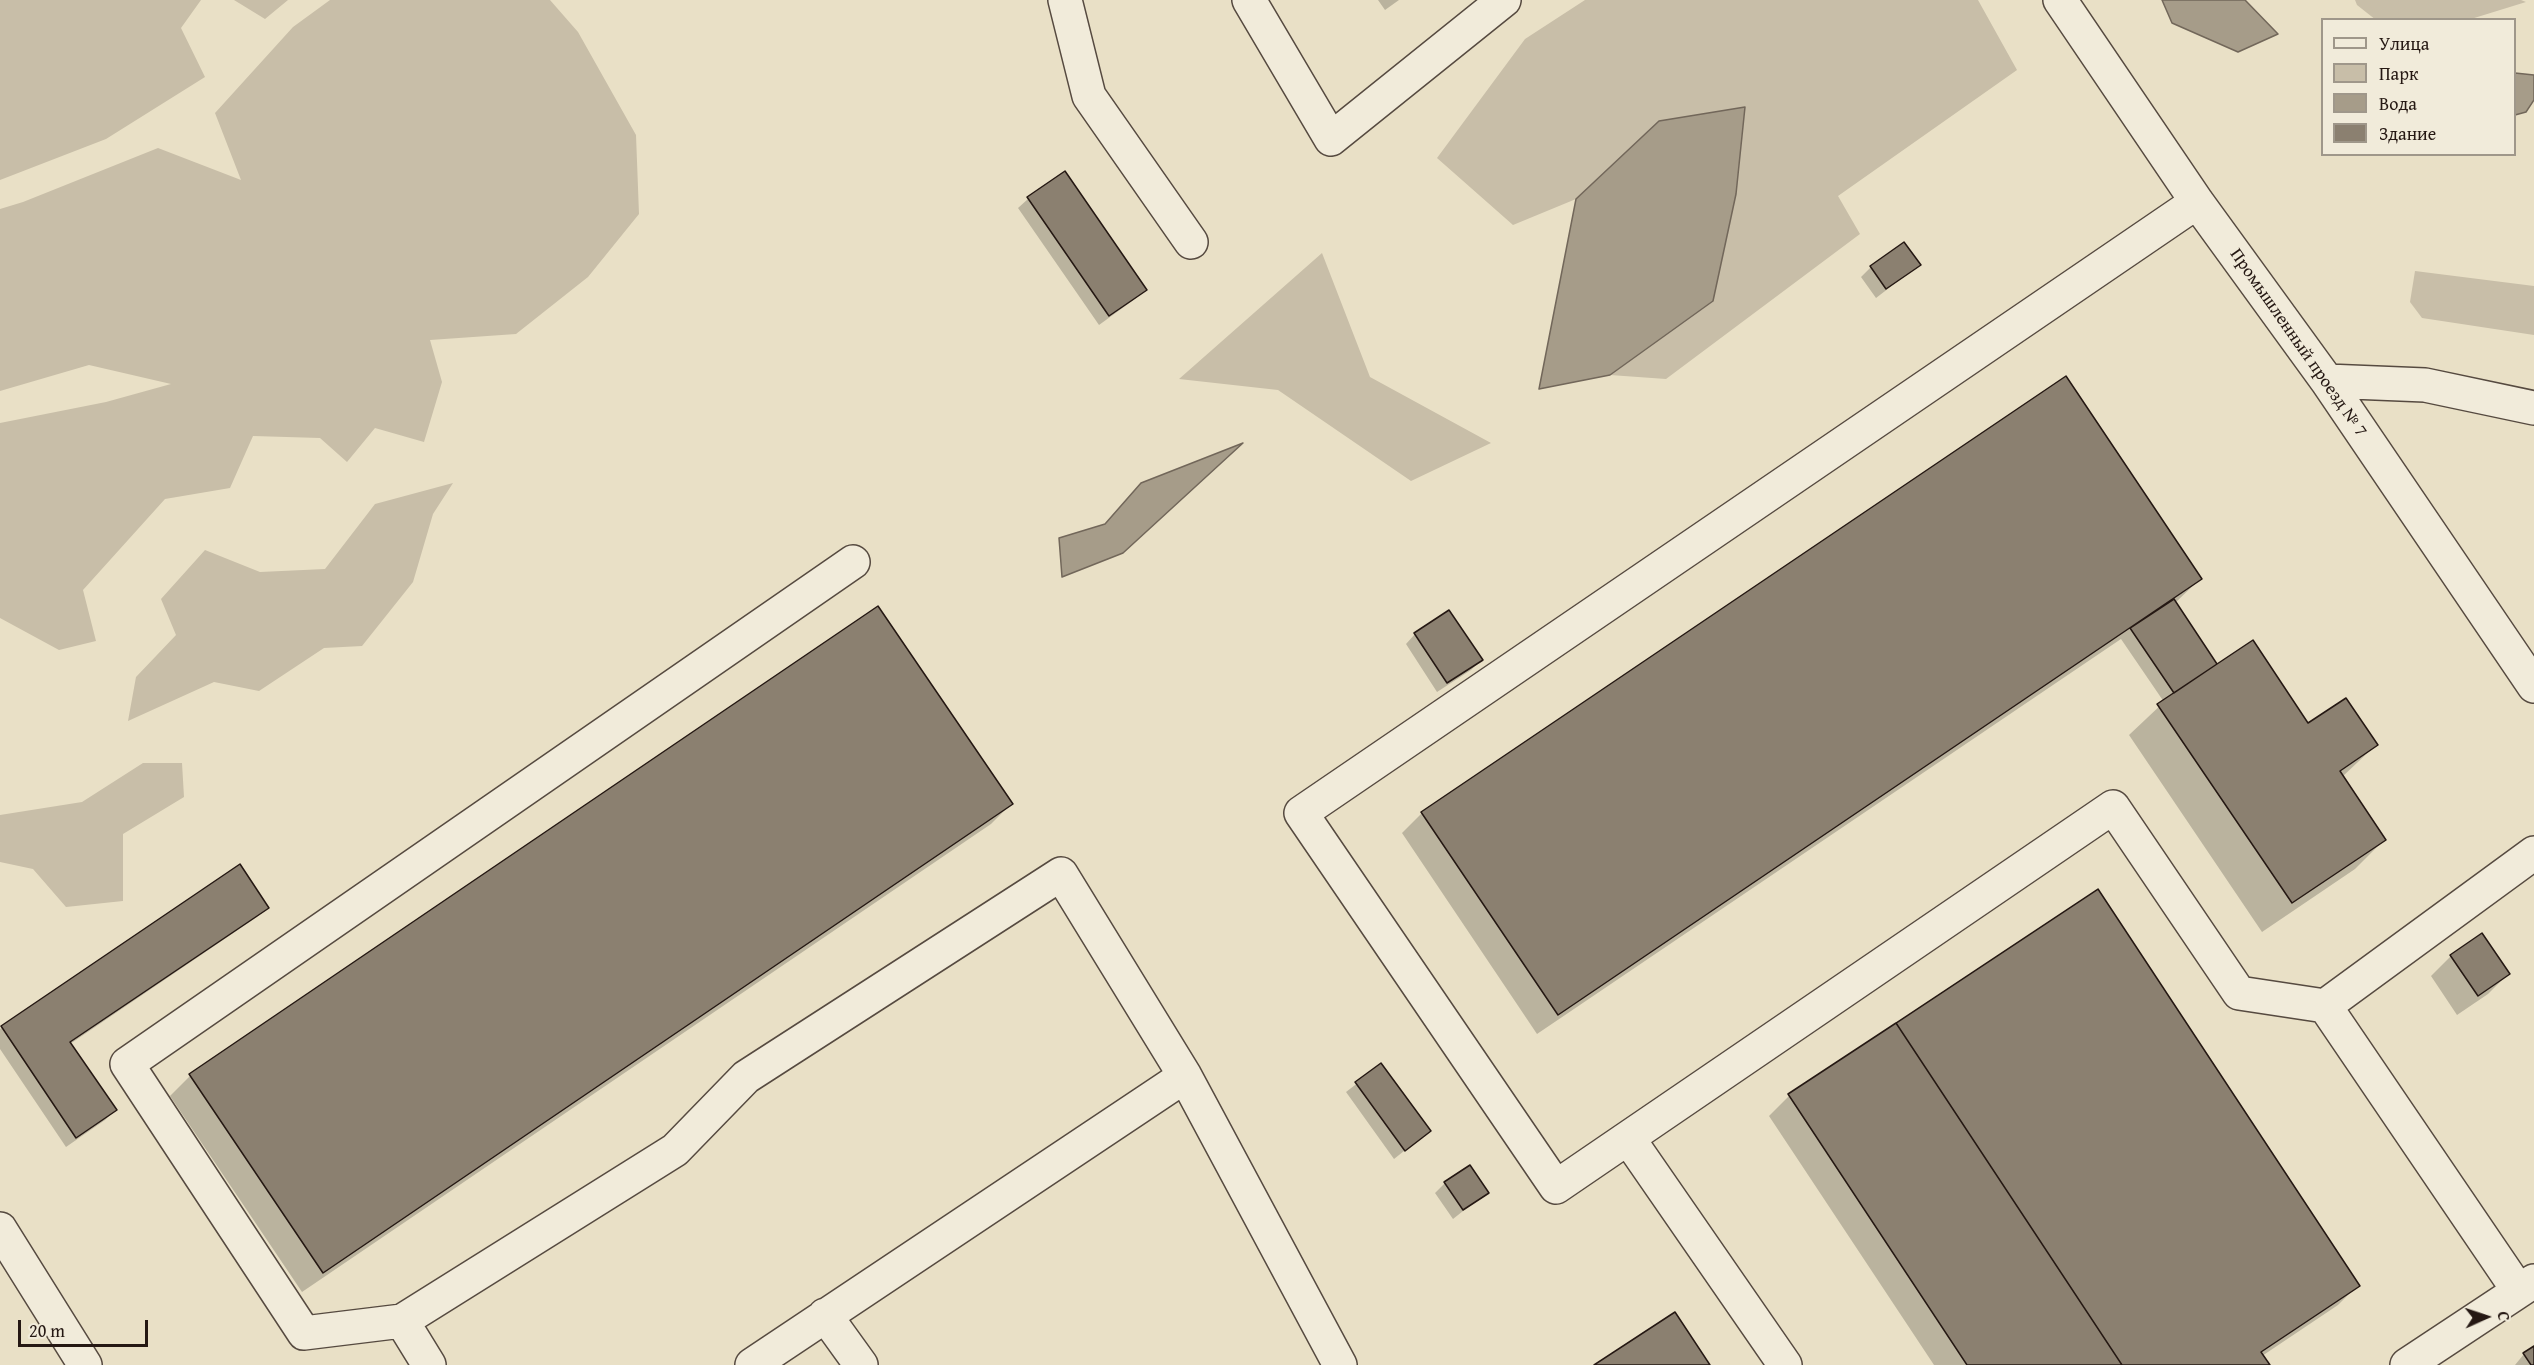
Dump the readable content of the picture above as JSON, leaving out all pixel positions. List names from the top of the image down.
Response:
{
  "streets": {
    "street": ["Промышленный проезд № 7"]
  },
  "legend": [
    "Улица",
    "Парк",
    "Вода",
    "Здание"
  ],
  "scale_bar": "20 m",
  "north": "right"
}
